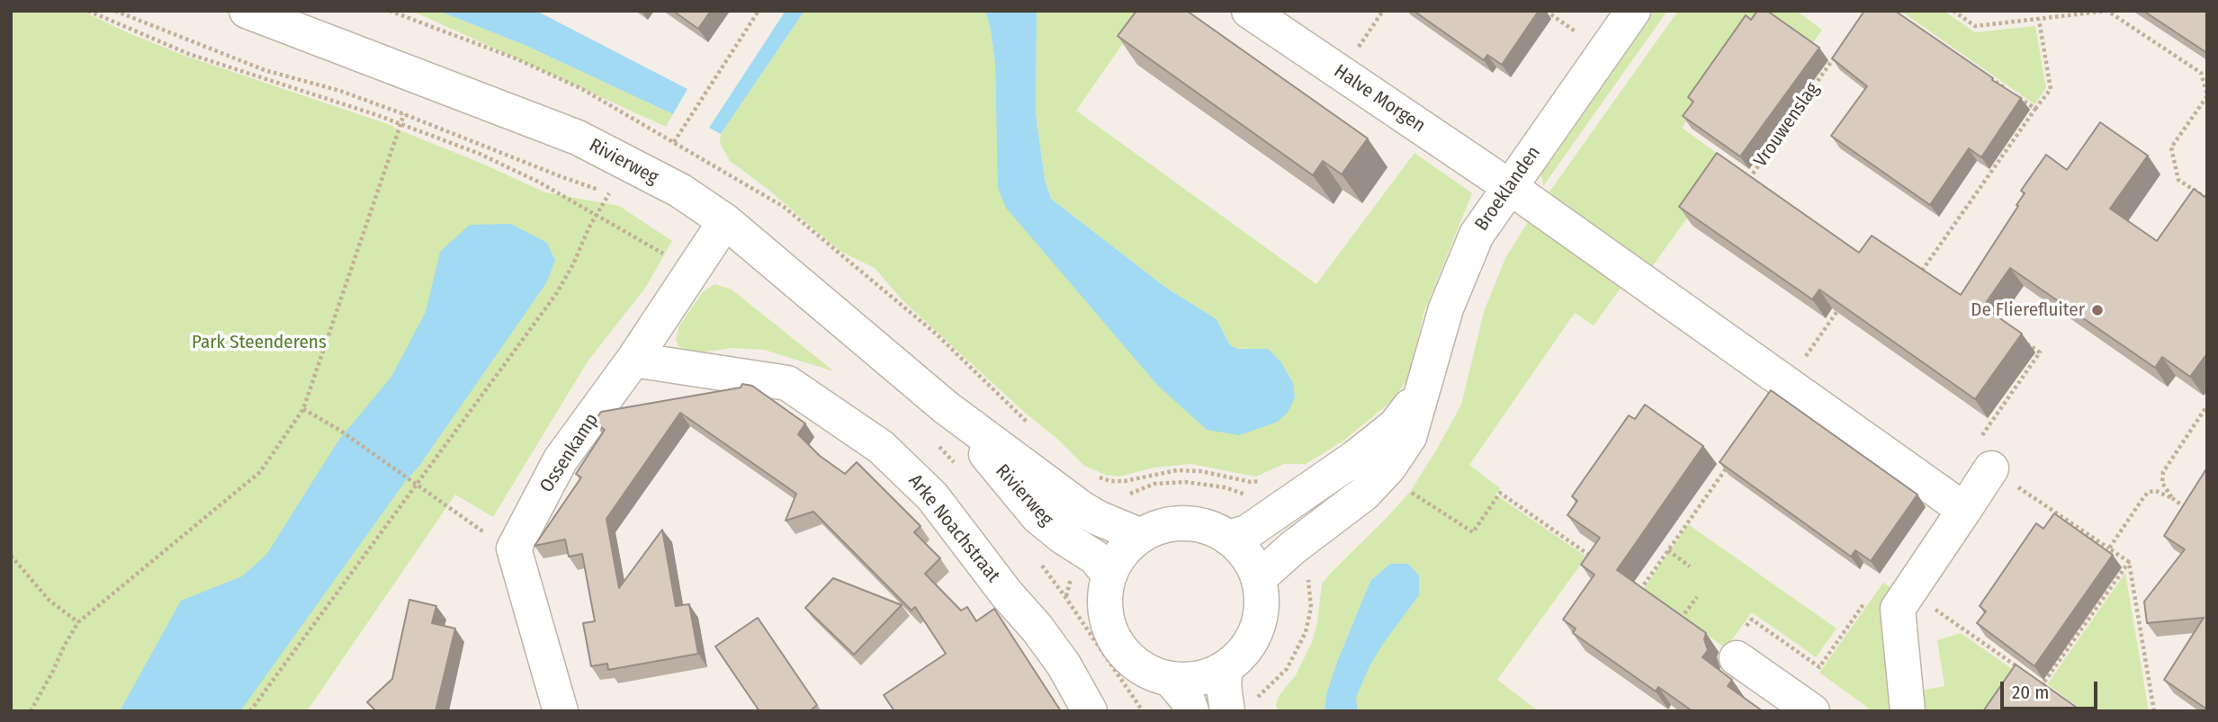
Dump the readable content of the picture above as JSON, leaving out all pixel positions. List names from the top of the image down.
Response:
{
  "streets": {
    "street": [
      "Halve Morgen",
      "Rivierweg",
      "Broeklanden",
      "Ossenkamp",
      "Arke Noachstraat"
    ],
    "path": ["Vrouwenslag"]
  },
  "crossings": [
    ["Halve Morgen", "Broeklanden"],
    ["Rivierweg", "Broeklanden"],
    ["Rivierweg", "Ossenkamp"],
    ["Ossenkamp", "Arke Noachstraat"]
  ],
  "parks": ["Park Steenderens"],
  "places": ["De Flierefluiter"],
  "scale_bar": "20 m"
}
